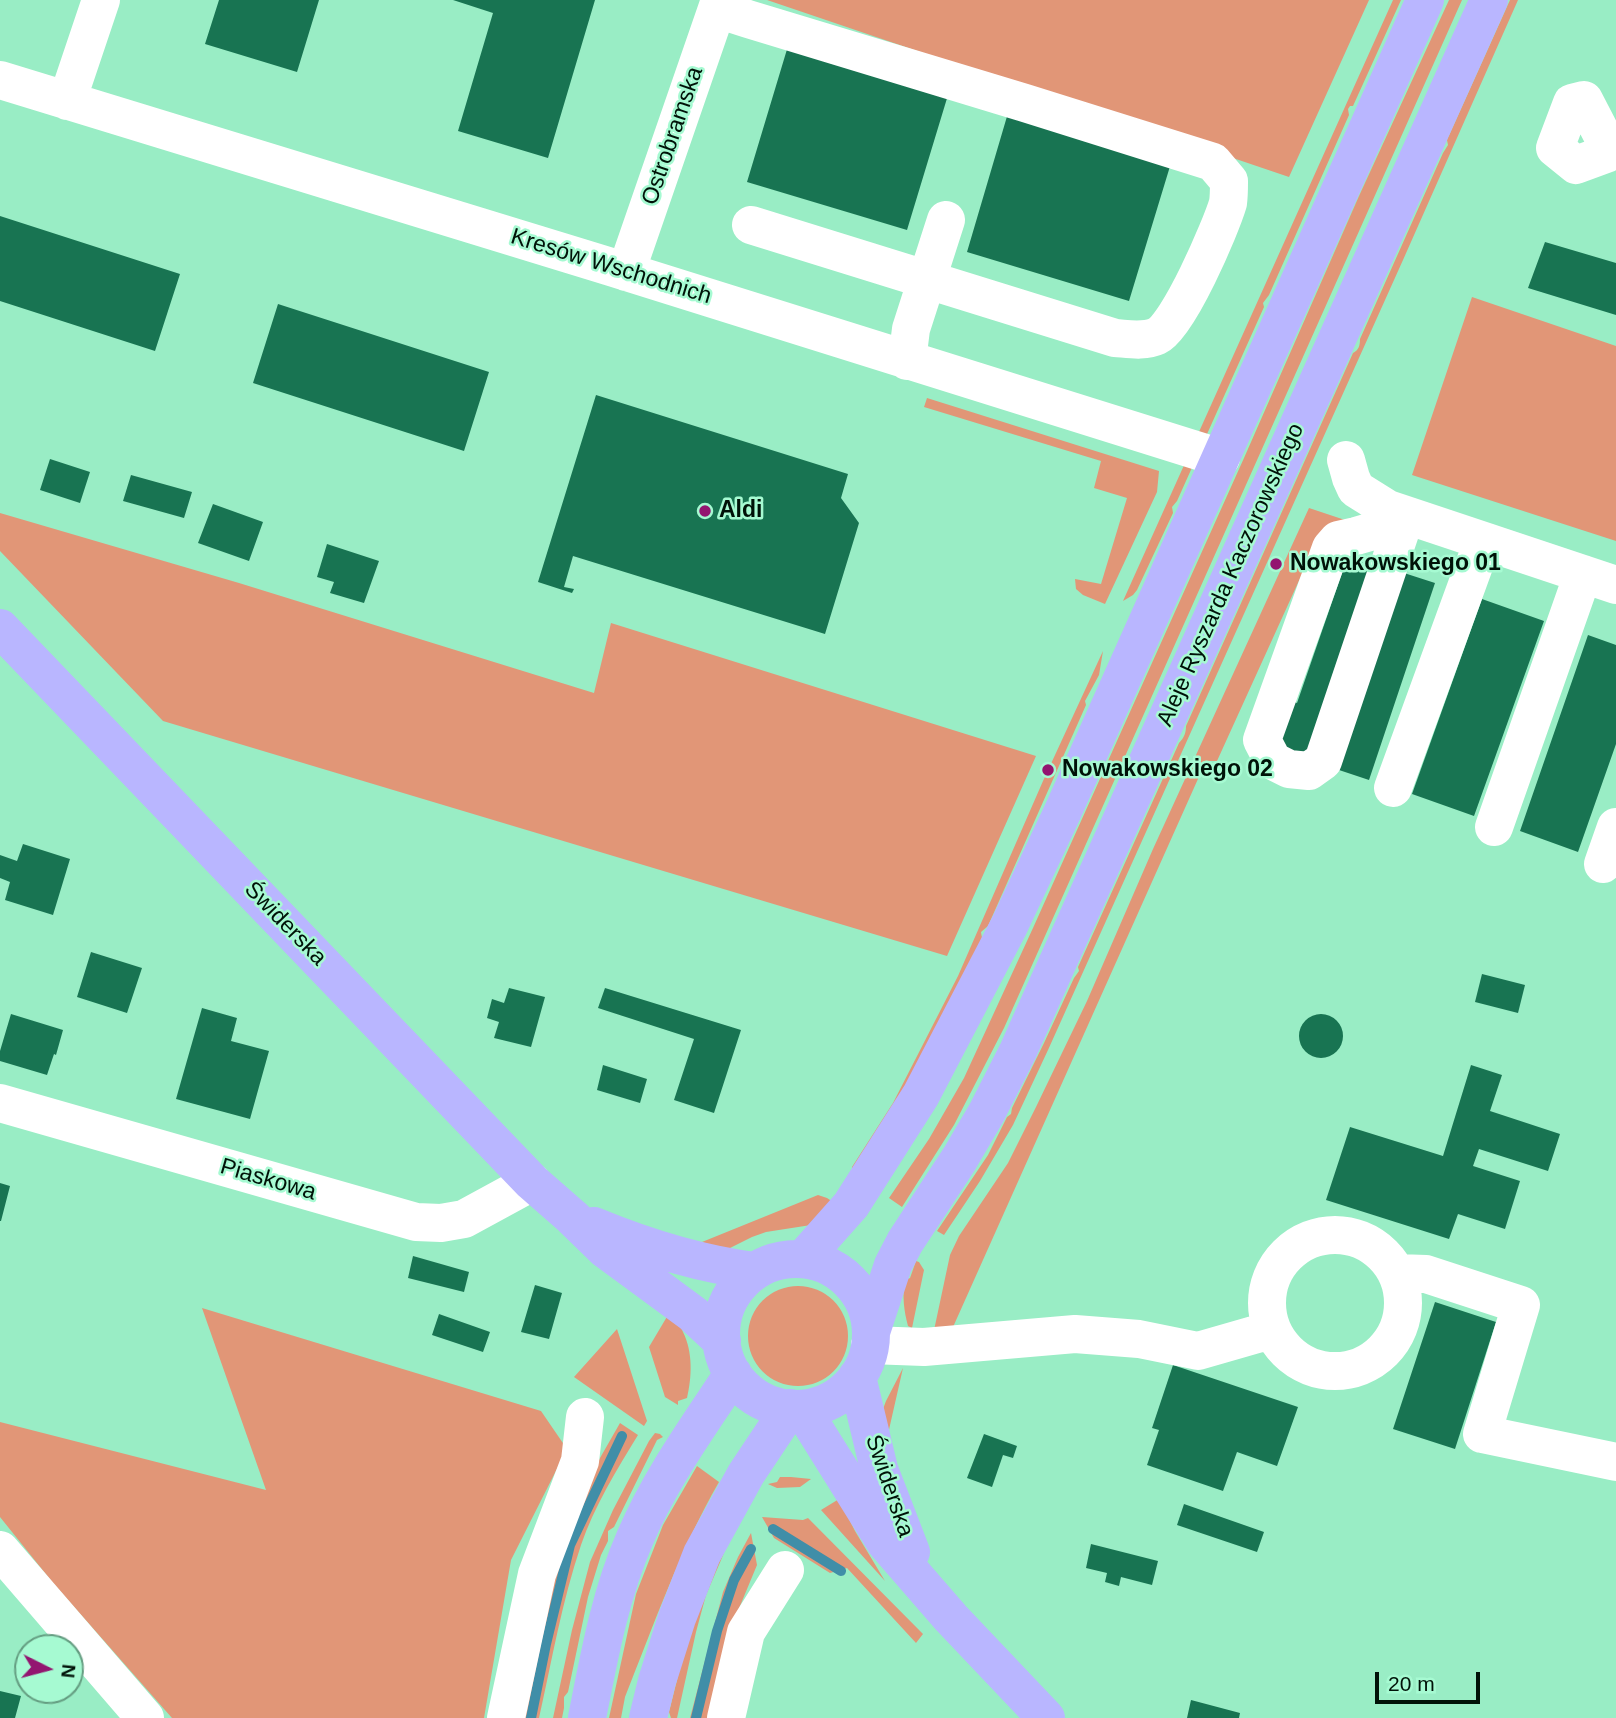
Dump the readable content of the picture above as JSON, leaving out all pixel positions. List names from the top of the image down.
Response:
{
  "streets": {
    "main road": ["Aleje Ryszarda Kaczorowskiego", "Świderska"],
    "street": ["Ostrobramska", "Kresów Wschodnich", "Piaskowa"]
  },
  "crossings": [
    ["Ostrobramska", "Kresów Wschodnich"],
    ["Aleje Ryszarda Kaczorowskiego", "Świderska"],
    ["Świderska", "Piaskowa"]
  ],
  "places": ["Aldi", "Nowakowskiego 01", "Nowakowskiego 02"],
  "scale_bar": "20 m",
  "north": "right"
}
